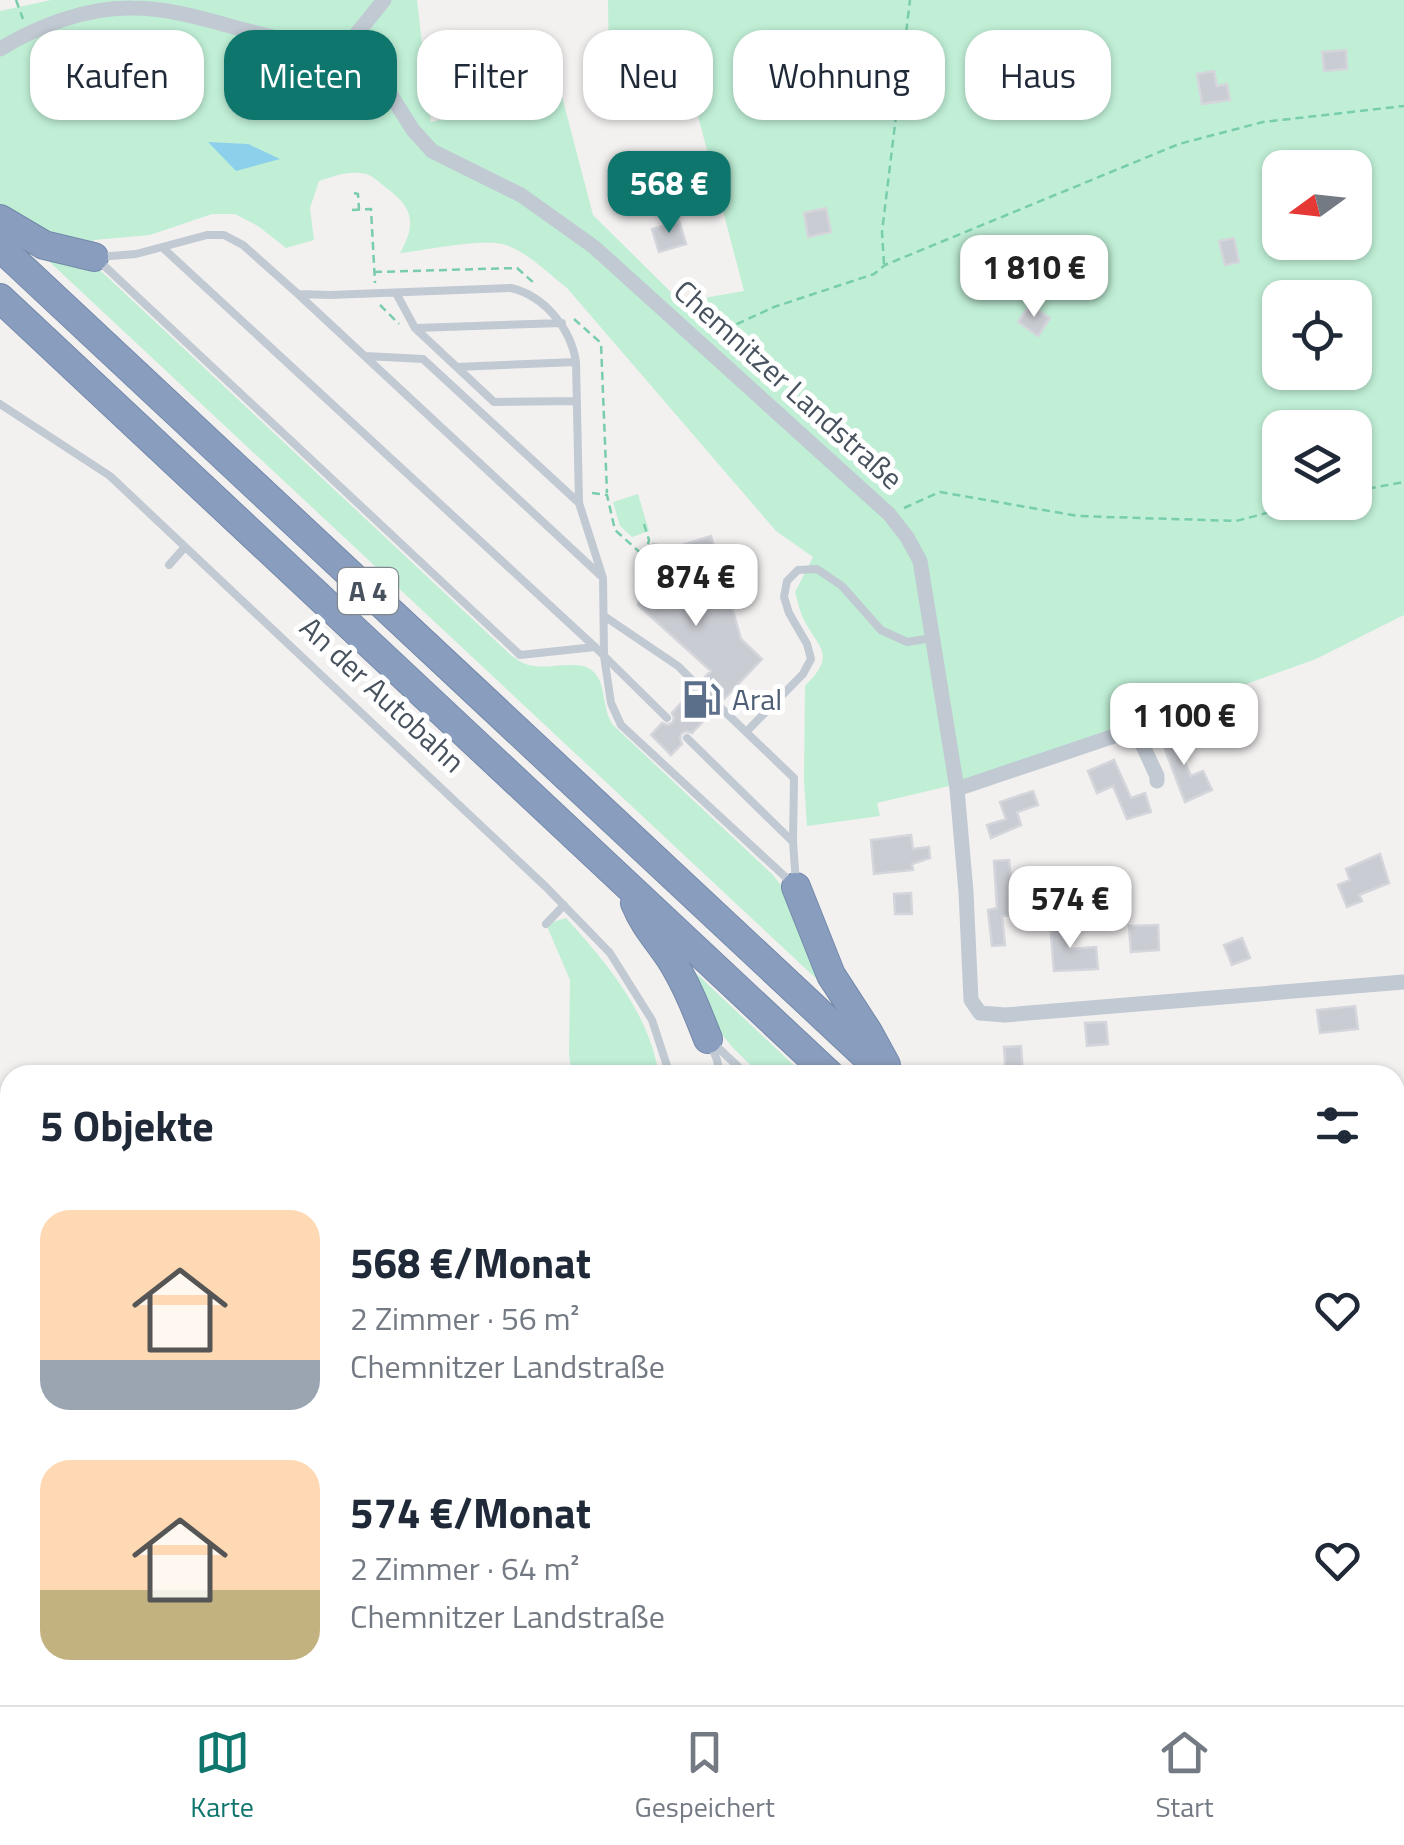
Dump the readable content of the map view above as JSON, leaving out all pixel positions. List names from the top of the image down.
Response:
{
  "streets": {
    "highway": ["A 4"],
    "street": ["Chemnitzer Landstraße"],
    "lane": ["An der Autobahn"]
  },
  "places": {
    "fuel station": ["Aral"]
  },
  "north": "left",
  "page": {
    "chip": [
      "Kaufen",
      "Mieten",
      "Filter",
      "Neu",
      "Wohnung",
      "Haus"
    ],
    "price": [
      "568 €",
      "1 810 €",
      "874 €",
      "1 100 €",
      "574 €"
    ],
    "heading": "5 Objekte",
    "list": [
      {
        "name": "568 €/Monat",
        "note": "2 Zimmer · 56 m² · Chemnitzer Landstraße"
      },
      {
        "name": "574 €/Monat",
        "note": "2 Zimmer · 64 m² · Chemnitzer Landstraße"
      }
    ],
    "tabs": ["Karte", "Gespeichert", "Start"]
  }
}
